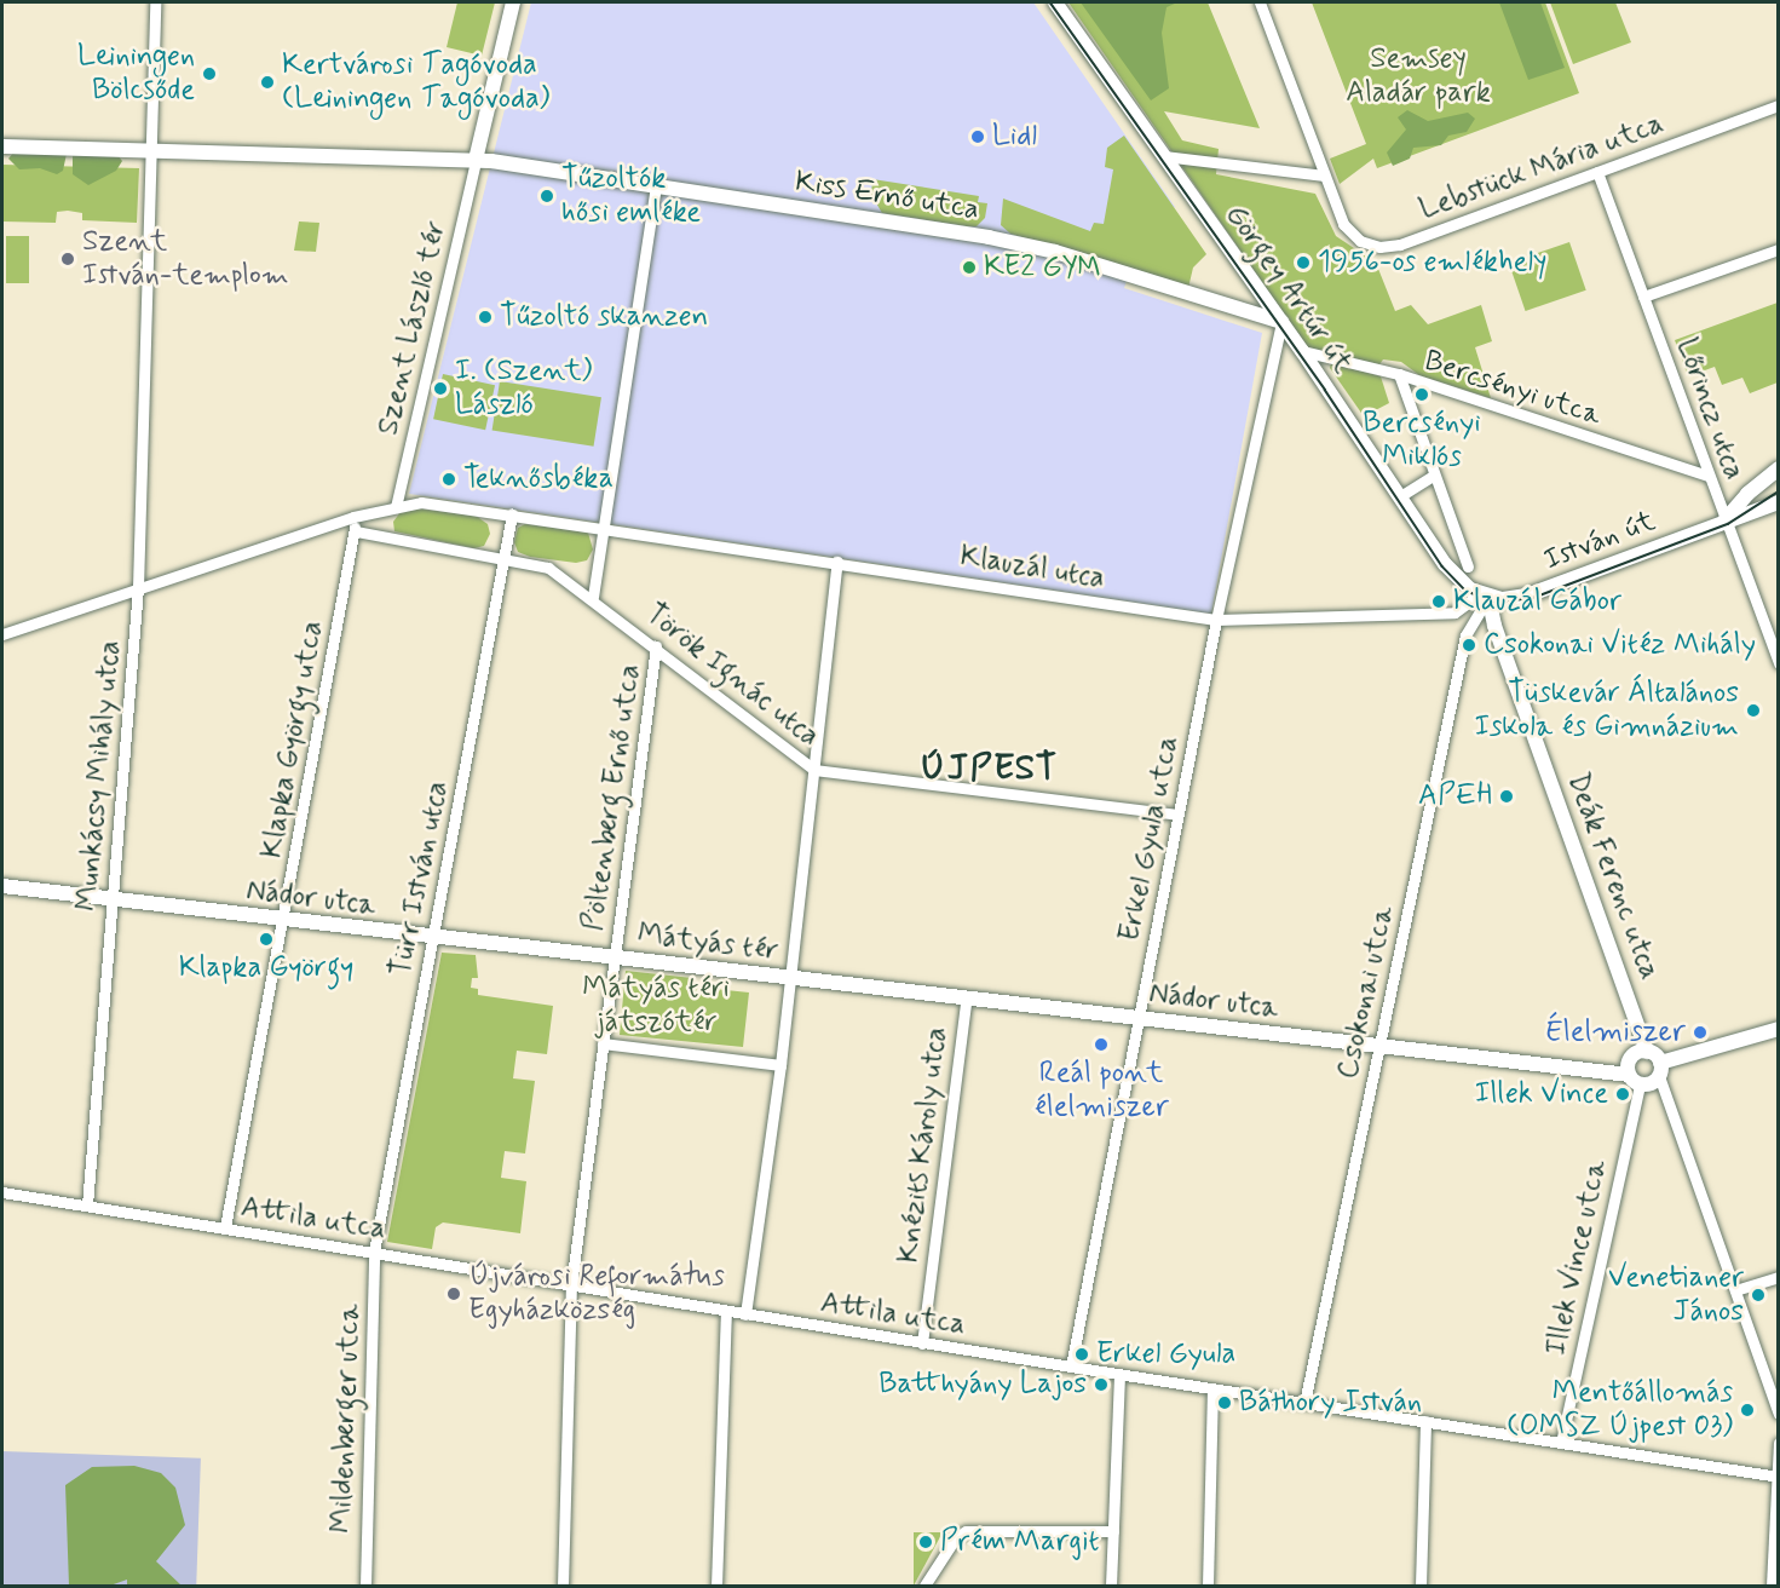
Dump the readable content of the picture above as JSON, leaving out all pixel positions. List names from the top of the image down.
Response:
{
  "streets": {
    "street": [
      "Lebstück Mária utca",
      "Kiss Ernő utca",
      "Görgey Artúr út",
      "Szent László tér",
      "Bercsényi utca",
      "Lőrincz utca",
      "István út",
      "Klauzál utca",
      "Török Ignác utca",
      "Klapka György utca",
      "Munkácsy Mihály utca",
      "Pöltenberg Ernő utca",
      "Erkel Gyula utca",
      "Deák Ferenc utca",
      "Türr István utca",
      "Nádor utca",
      "Mátyás tér",
      "Csokonai utca",
      "Knézits Károly utca",
      "Attila utca",
      "Illek Vince utca",
      "Mildenberger utca"
    ]
  },
  "crossings": [
    ["Lebstück Mária utca", "Lőrincz utca"],
    ["Kiss Ernő utca", "Görgey Artúr út"],
    ["Kiss Ernő utca", "Szent László tér"],
    ["Kiss Ernő utca", "Munkácsy Mihály utca"],
    ["Kiss Ernő utca", "Erkel Gyula utca"],
    ["Görgey Artúr út", "Bercsényi utca"],
    ["Görgey Artúr út", "István út"],
    ["Görgey Artúr út", "Erkel Gyula utca"],
    ["Görgey Artúr út", "Deák Ferenc utca"],
    ["Görgey Artúr út", "Csokonai utca"],
    ["Bercsényi utca", "Lőrincz utca"],
    ["Lőrincz utca", "István út"],
    ["István út", "Deák Ferenc utca"],
    ["István út", "Csokonai utca"],
    ["Klauzál utca", "Erkel Gyula utca"],
    ["Török Ignác utca", "Pöltenberg Ernő utca"],
    ["Török Ignác utca", "Erkel Gyula utca"],
    ["Klapka György utca", "Nádor utca"],
    ["Klapka György utca", "Attila utca"],
    ["Munkácsy Mihály utca", "Nádor utca"],
    ["Munkácsy Mihály utca", "Attila utca"],
    ["Pöltenberg Ernő utca", "Nádor utca"],
    ["Pöltenberg Ernő utca", "Mátyás tér"],
    ["Erkel Gyula utca", "Nádor utca"],
    ["Erkel Gyula utca", "Attila utca"],
    ["Deák Ferenc utca", "Csokonai utca"],
    ["Türr István utca", "Nádor utca"],
    ["Türr István utca", "Attila utca"],
    ["Türr István utca", "Mildenberger utca"],
    ["Nádor utca", "Mátyás tér"],
    ["Nádor utca", "Csokonai utca"],
    ["Nádor utca", "Knézits Károly utca"],
    ["Nádor utca", "Illek Vince utca"],
    ["Mátyás tér", "Attila utca"],
    ["Csokonai utca", "Attila utca"],
    ["Knézits Károly utca", "Attila utca"],
    ["Attila utca", "Illek Vince utca"],
    ["Attila utca", "Mildenberger utca"]
  ],
  "districts": ["ÚJPEST"],
  "parks": ["Semsey Aladár park", "Mátyás téri játszótér"],
  "places": [
    "Leiningen Bölcsőde",
    "Kertvárosi Tagóvoda (Leiningen Tagóvoda)",
    "Lidl",
    "Tűzoltók hősi emléke",
    "Szent István-templom",
    "1956-os emlékhely",
    "KE2 GYM",
    "Tűzoltó skanzen",
    "I. (Szent) László",
    "Bercsényi Miklós",
    "Teknősbéka",
    "Klauzál Gábor",
    "Csokonai Vitéz Mihály",
    "Tüskevár Általános Iskola és Gimnázium",
    "APEH",
    "Klapka György",
    "Élelmiszer",
    "Reál pont élelmiszer",
    "Illek Vince",
    "Újvárosi Református Egyházközség",
    "Venetianer János",
    "Erkel Gyula",
    "Batthyány Lajos",
    "Báthory István",
    "Mentőállomás (OMSZ Újpest 03)",
    "Prém Margit"
  ]
}
